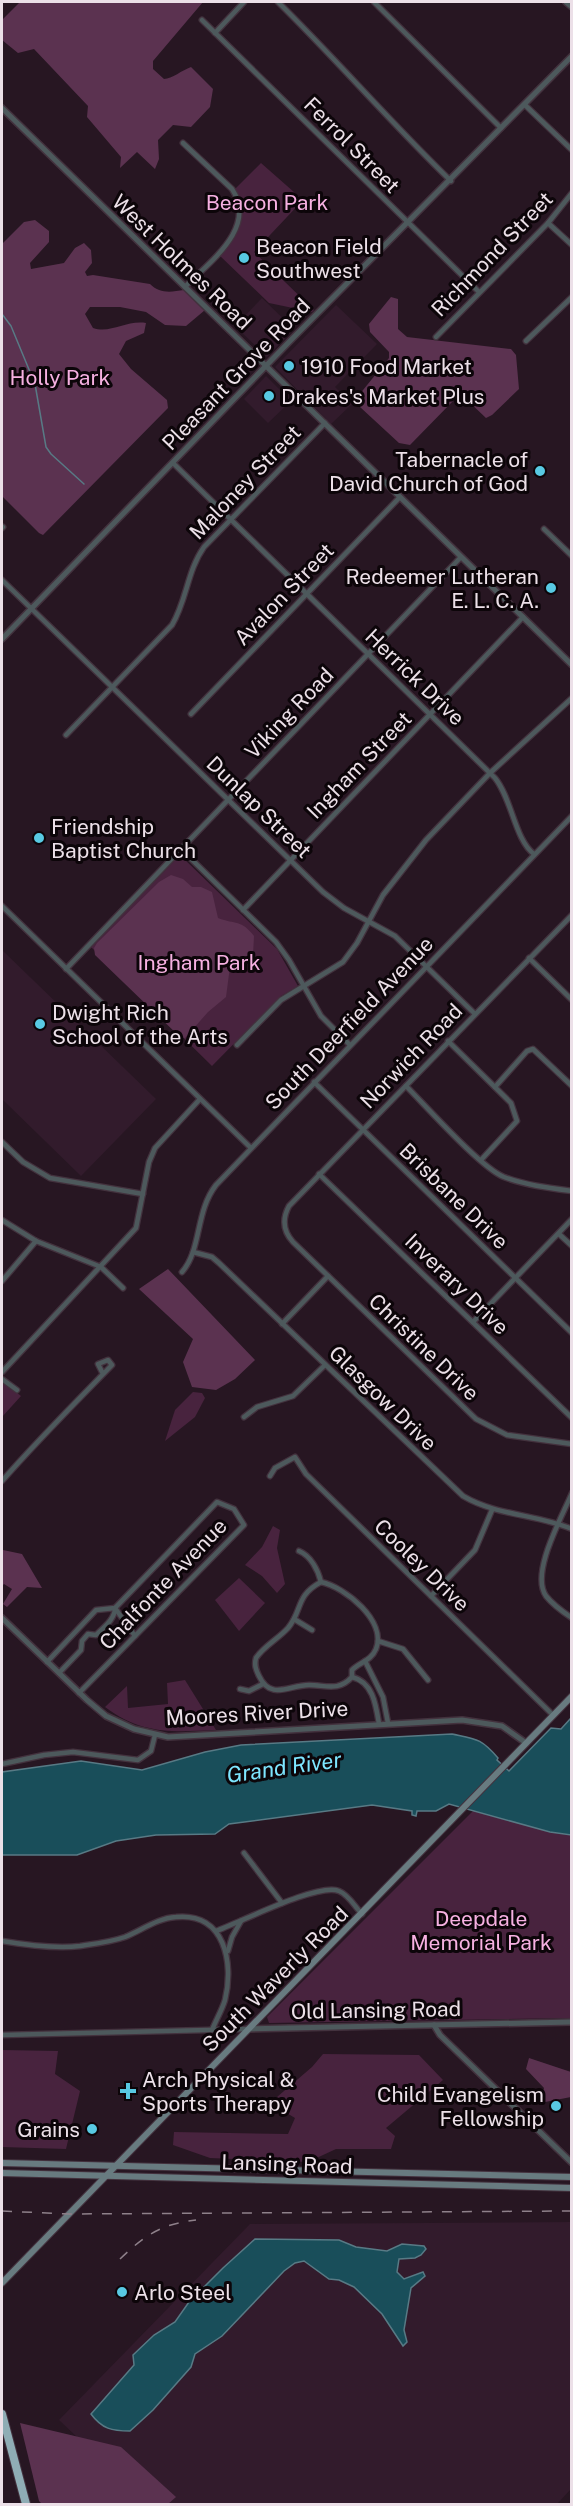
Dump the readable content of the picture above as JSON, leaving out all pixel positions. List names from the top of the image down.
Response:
{
  "streets": {
    "main road": ["South Waverly Road", "Lansing Road"],
    "street": [
      "Ferrol Street",
      "Richmond Street",
      "West Holmes Road",
      "Pleasant Grove Road",
      "Maloney Street",
      "Avalon Street",
      "Herrick Drive",
      "Viking Road",
      "Ingham Street",
      "Dunlap Street",
      "South Deerfield Avenue",
      "Norwich Road",
      "Brisbane Drive",
      "Inverary Drive",
      "Christine Drive",
      "Glasgow Drive",
      "Cooley Drive",
      "Chalfonte Avenue",
      "Moores River Drive",
      "Old Lansing Road"
    ]
  },
  "crossings": [
    ["Ferrol Street", "Richmond Street"],
    ["Ferrol Street", "Pleasant Grove Road"],
    ["West Holmes Road", "Pleasant Grove Road"],
    ["West Holmes Road", "Maloney Street"],
    ["West Holmes Road", "Avalon Street"],
    ["West Holmes Road", "Viking Road"],
    ["West Holmes Road", "Ingham Street"],
    ["Pleasant Grove Road", "Herrick Drive"],
    ["Pleasant Grove Road", "Dunlap Street"],
    ["Maloney Street", "Herrick Drive"],
    ["Maloney Street", "Dunlap Street"],
    ["Avalon Street", "Herrick Drive"],
    ["Herrick Drive", "Viking Road"],
    ["Herrick Drive", "Ingham Street"],
    ["Herrick Drive", "South Deerfield Avenue"],
    ["Viking Road", "Dunlap Street"],
    ["Ingham Street", "Dunlap Street"],
    ["Dunlap Street", "South Deerfield Avenue"],
    ["Dunlap Street", "Norwich Road"],
    ["South Deerfield Avenue", "Brisbane Drive"],
    ["South Deerfield Avenue", "Glasgow Drive"],
    ["Norwich Road", "Brisbane Drive"],
    ["Norwich Road", "Inverary Drive"],
    ["Norwich Road", "Christine Drive"],
    ["Cooley Drive", "South Waverly Road"],
    ["Moores River Drive", "South Waverly Road"],
    ["South Waverly Road", "Old Lansing Road"],
    ["South Waverly Road", "Lansing Road"]
  ],
  "water": ["Grand River"],
  "parks": [
    "Beacon Park",
    "Holly Park",
    "Ingham Park",
    "Deepdale Memorial Park"
  ],
  "places": {
    "other": [
      "Beacon Field Southwest",
      "1910 Food Market",
      "Drakes's Market Plus",
      "Tabernacle of David Church of God",
      "Redeemer Lutheran E. L. C. A.",
      "Friendship Baptist Church",
      "Dwight Rich School of the Arts",
      "Child Evangelism Fellowship",
      "Grains",
      "Arlo Steel"
    ],
    "health": ["Arch Physical & Sports Therapy"]
  }
}
